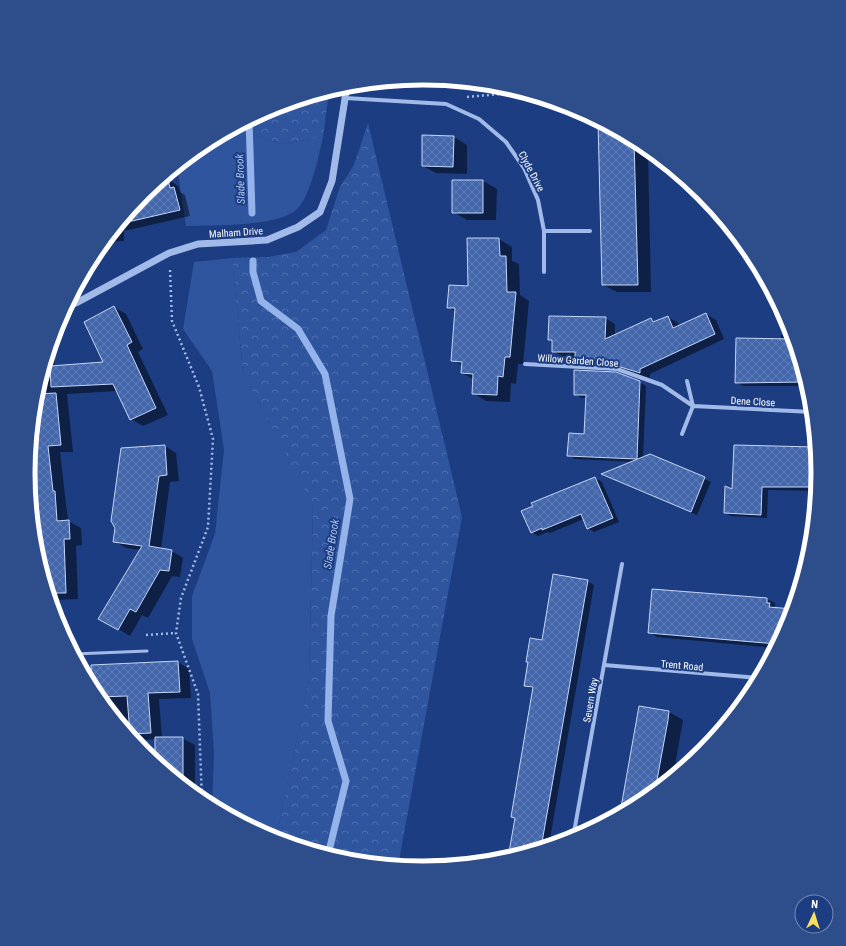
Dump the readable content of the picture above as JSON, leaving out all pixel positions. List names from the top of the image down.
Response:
{
  "streets": {
    "street": [
      "Clyde Drive",
      "Malham Drive",
      "Willow Garden Close",
      "Dene Close",
      "Trent Road",
      "Severn Way"
    ]
  },
  "crossings": [
    ["Willow Garden Close", "Dene Close"],
    ["Trent Road", "Severn Way"]
  ],
  "water": ["Slade Brook"],
  "north": "top"
}
